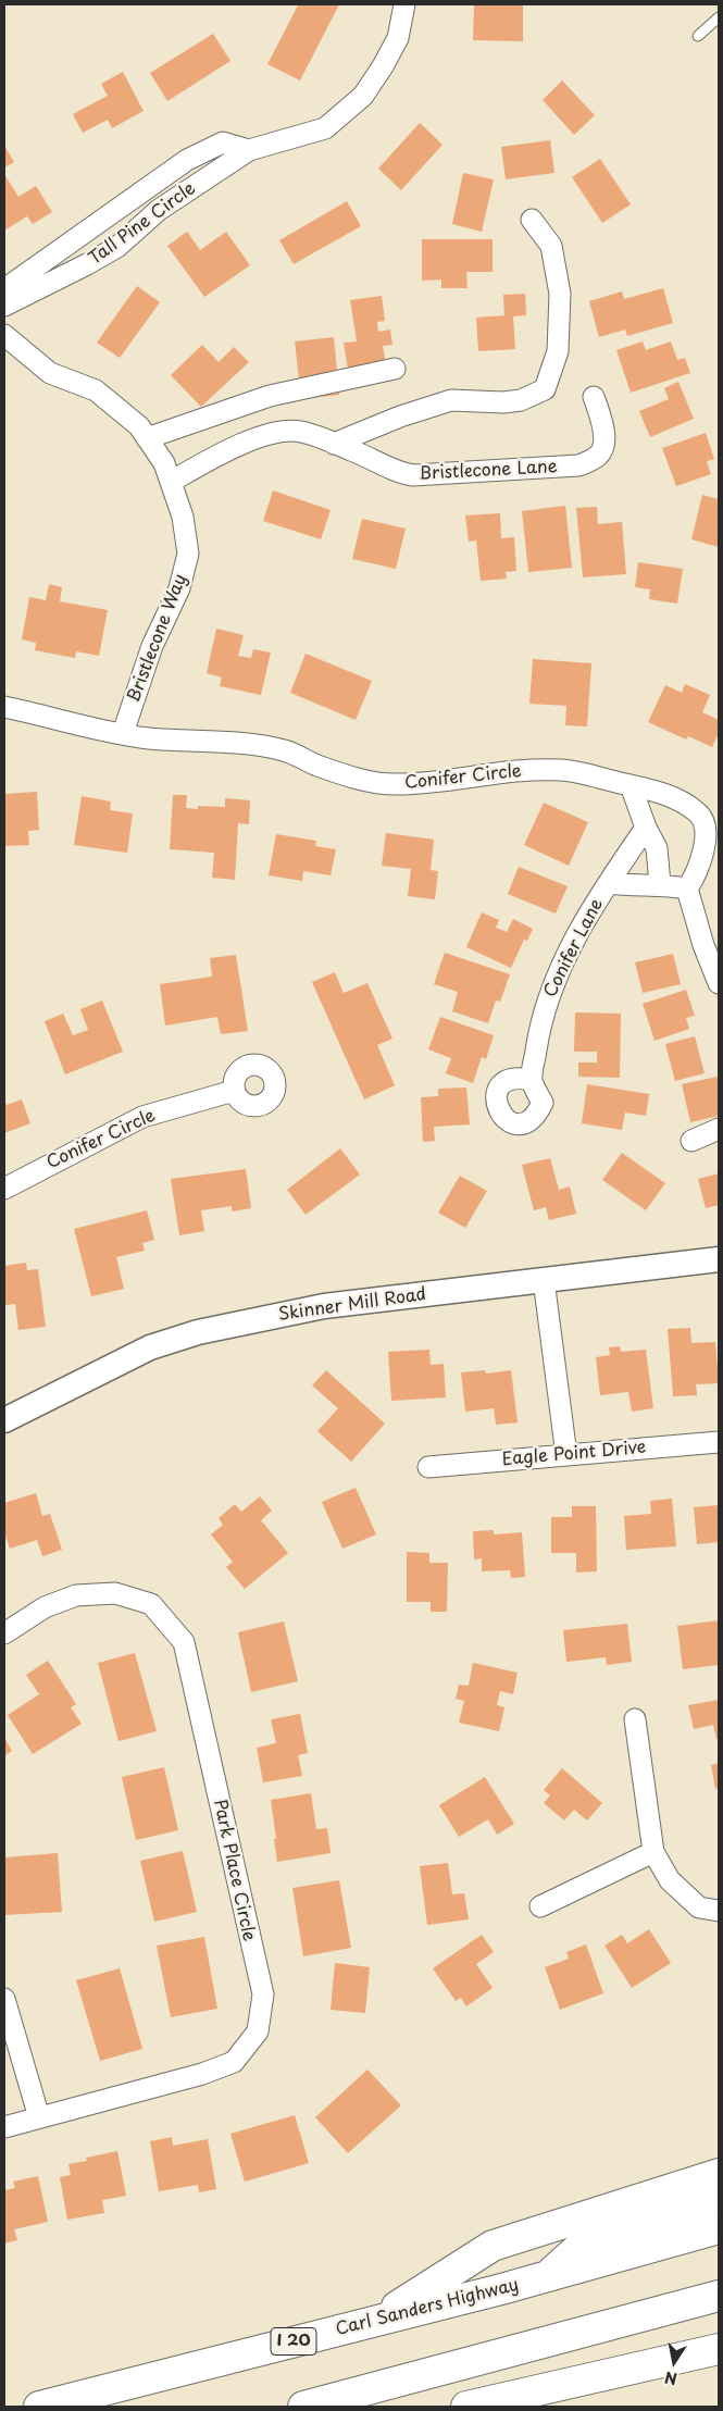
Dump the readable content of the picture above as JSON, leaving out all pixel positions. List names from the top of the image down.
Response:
{
  "streets": {
    "highway": ["Carl Sanders Highway", "I 20"],
    "street": [
      "Tall Pine Circle",
      "Bristlecone Lane",
      "Bristlecone Way",
      "Conifer Circle",
      "Conifer Lane",
      "Skinner Mill Road",
      "Eagle Point Drive",
      "Park Place Circle"
    ]
  },
  "crossings": [
    ["Bristlecone Lane", "Bristlecone Way"],
    ["Bristlecone Way", "Conifer Circle"]
  ],
  "north": "bottom"
}
